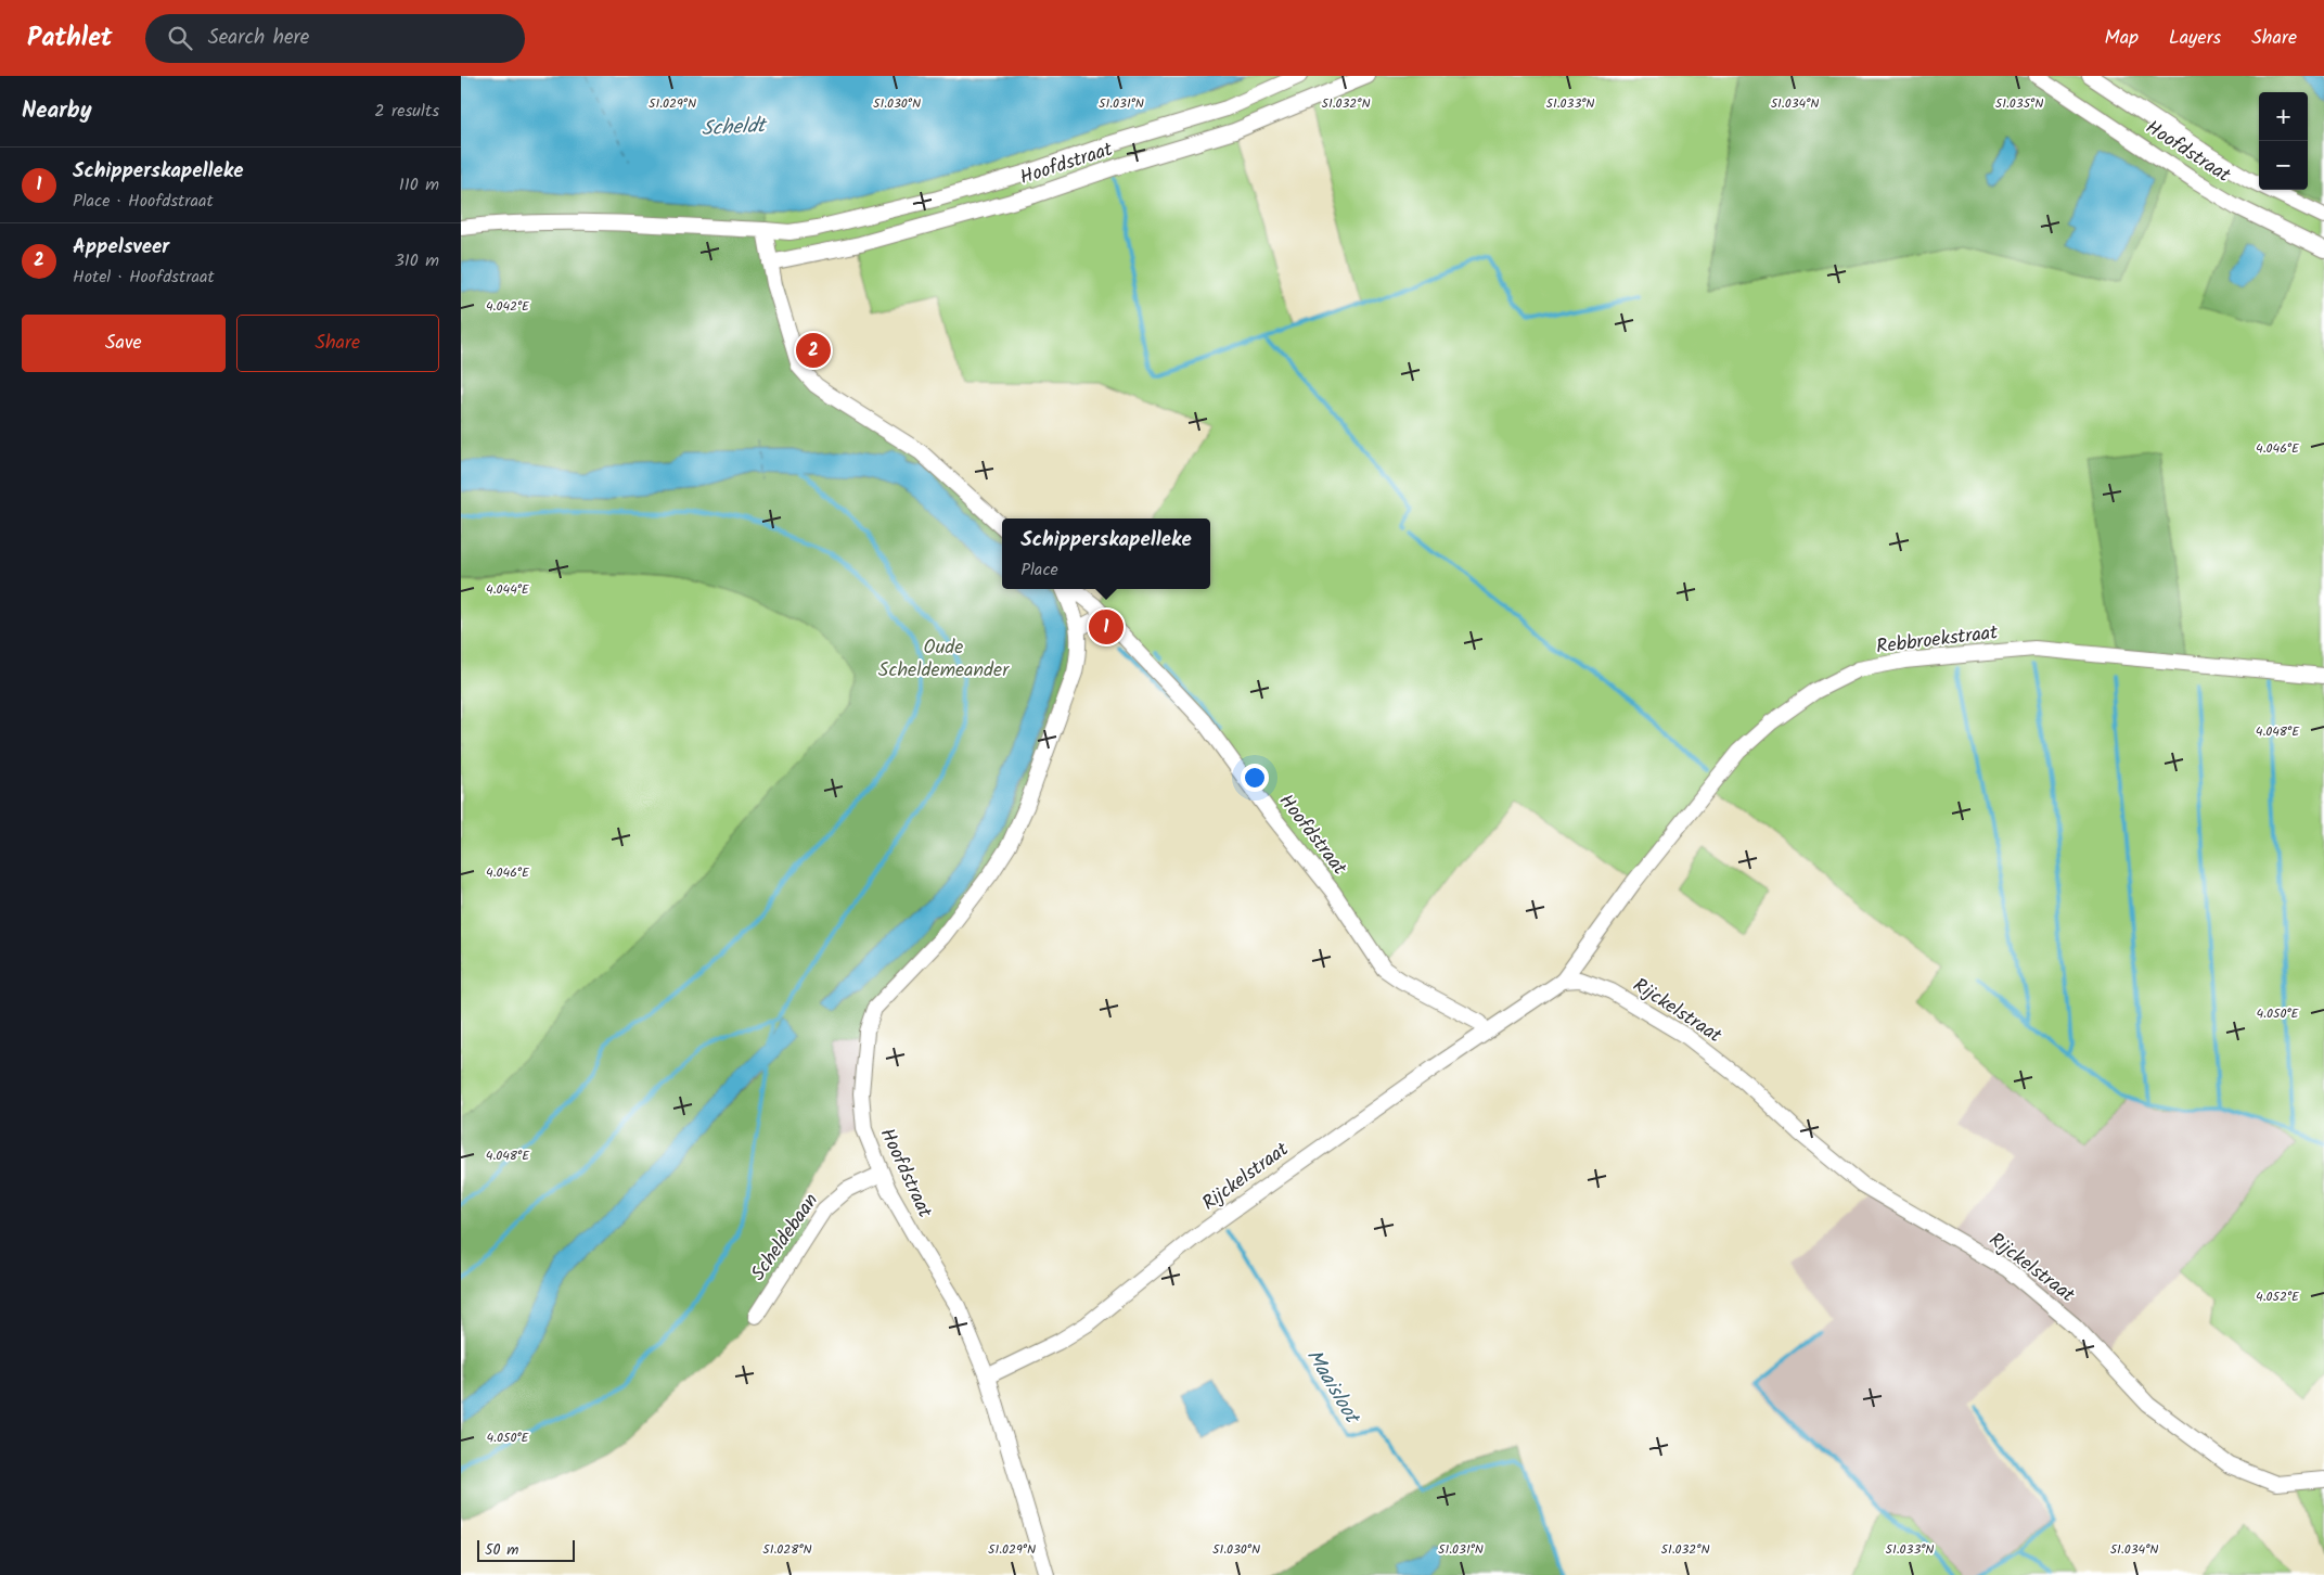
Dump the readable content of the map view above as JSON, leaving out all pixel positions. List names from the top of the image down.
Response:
{
  "streets": {
    "street": [
      "Hoofdstraat",
      "Rebbroekstraat",
      "Rijckelstraat",
      "Scheldebaan"
    ]
  },
  "crossings": [
    ["Hoofdstraat", "Rijckelstraat"],
    ["Hoofdstraat", "Scheldebaan"],
    ["Rebbroekstraat", "Rijckelstraat"]
  ],
  "water": ["Scheldt", "Maaisloot"],
  "parks": ["Oude Scheldemeander"],
  "scale_bar": "50 m",
  "page": {
    "header": "Pathlet",
    "search": "Search here",
    "nav": ["Map", "Layers", "Share"],
    "heading": ["Nearby", "2 results"],
    "map_buttons": ["+", "−"],
    "list": [
      {
        "mark": "1",
        "name": "Schipperskapelleke",
        "note": "Place · Hoofdstraat",
        "value": "110 m"
      },
      {
        "mark": "2",
        "name": "Appelsveer",
        "note": "Hotel · Hoofdstraat",
        "value": "310 m"
      }
    ],
    "buttons": ["Save", "Share"],
    "pins": ["2", "1"],
    "popup": ["Schipperskapelleke", "Place"],
    "scale": "50 m"
  },
  "coordinates": [
    "51.029°N",
    "51.030°N",
    "51.031°N",
    "51.032°N",
    "51.033°N",
    "51.034°N",
    "51.035°N",
    "4.042°E",
    "4.046°E",
    "4.044°E",
    "4.048°E",
    "4.050°E",
    "4.052°E",
    "51.028°N"
  ]
}
